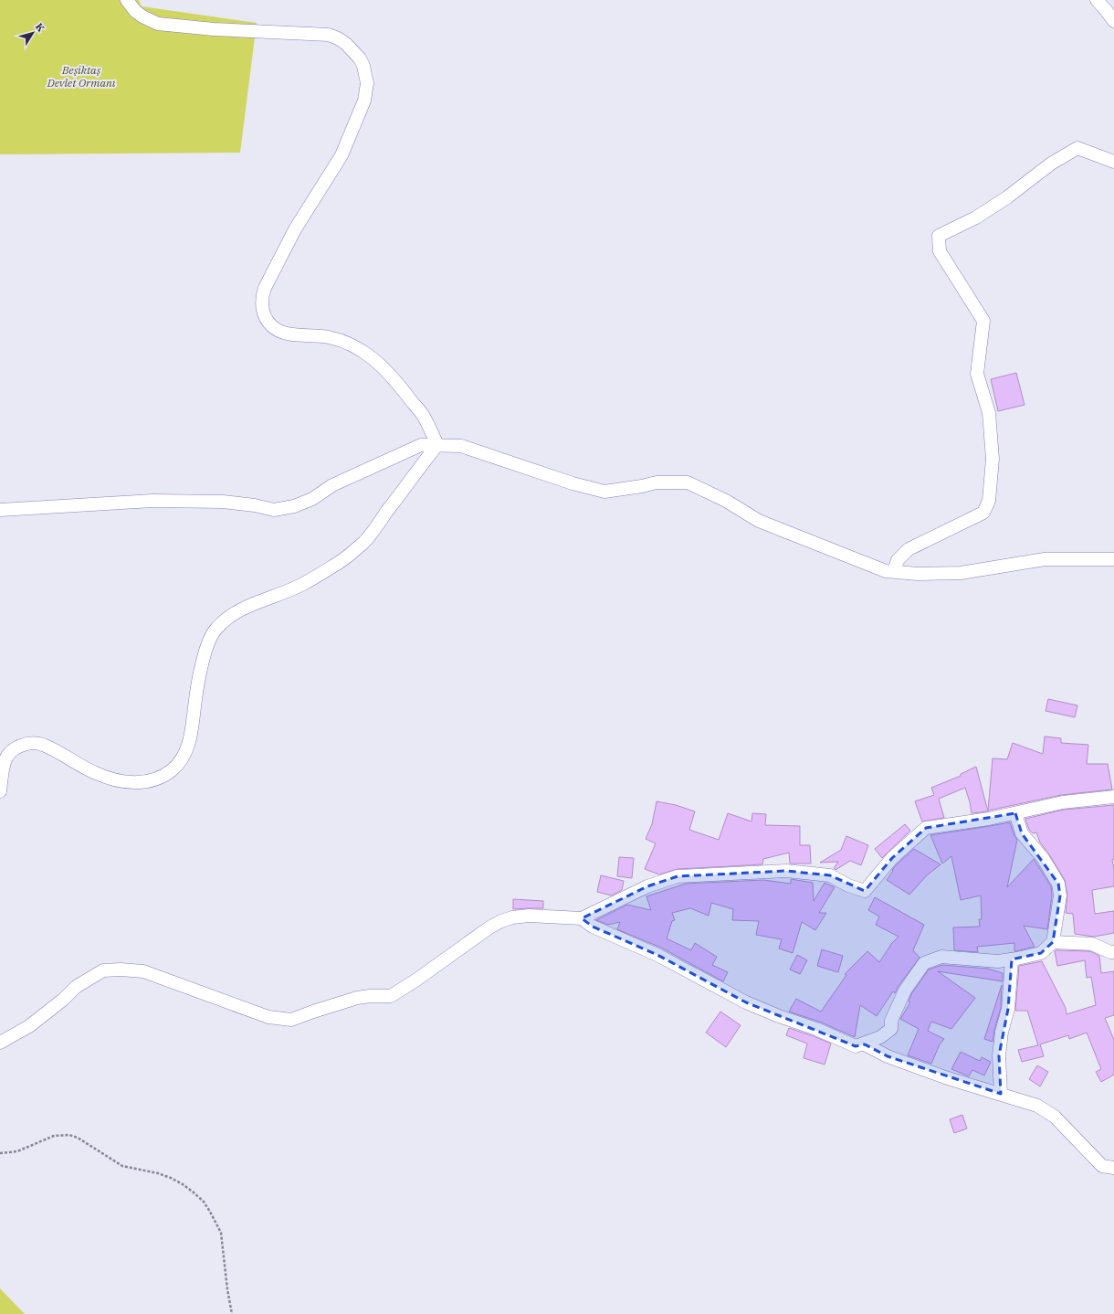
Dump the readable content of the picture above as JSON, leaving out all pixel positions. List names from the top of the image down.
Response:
{
  "parks": ["Beşiktaş Devlet Ormanı"],
  "north": "top right"
}
